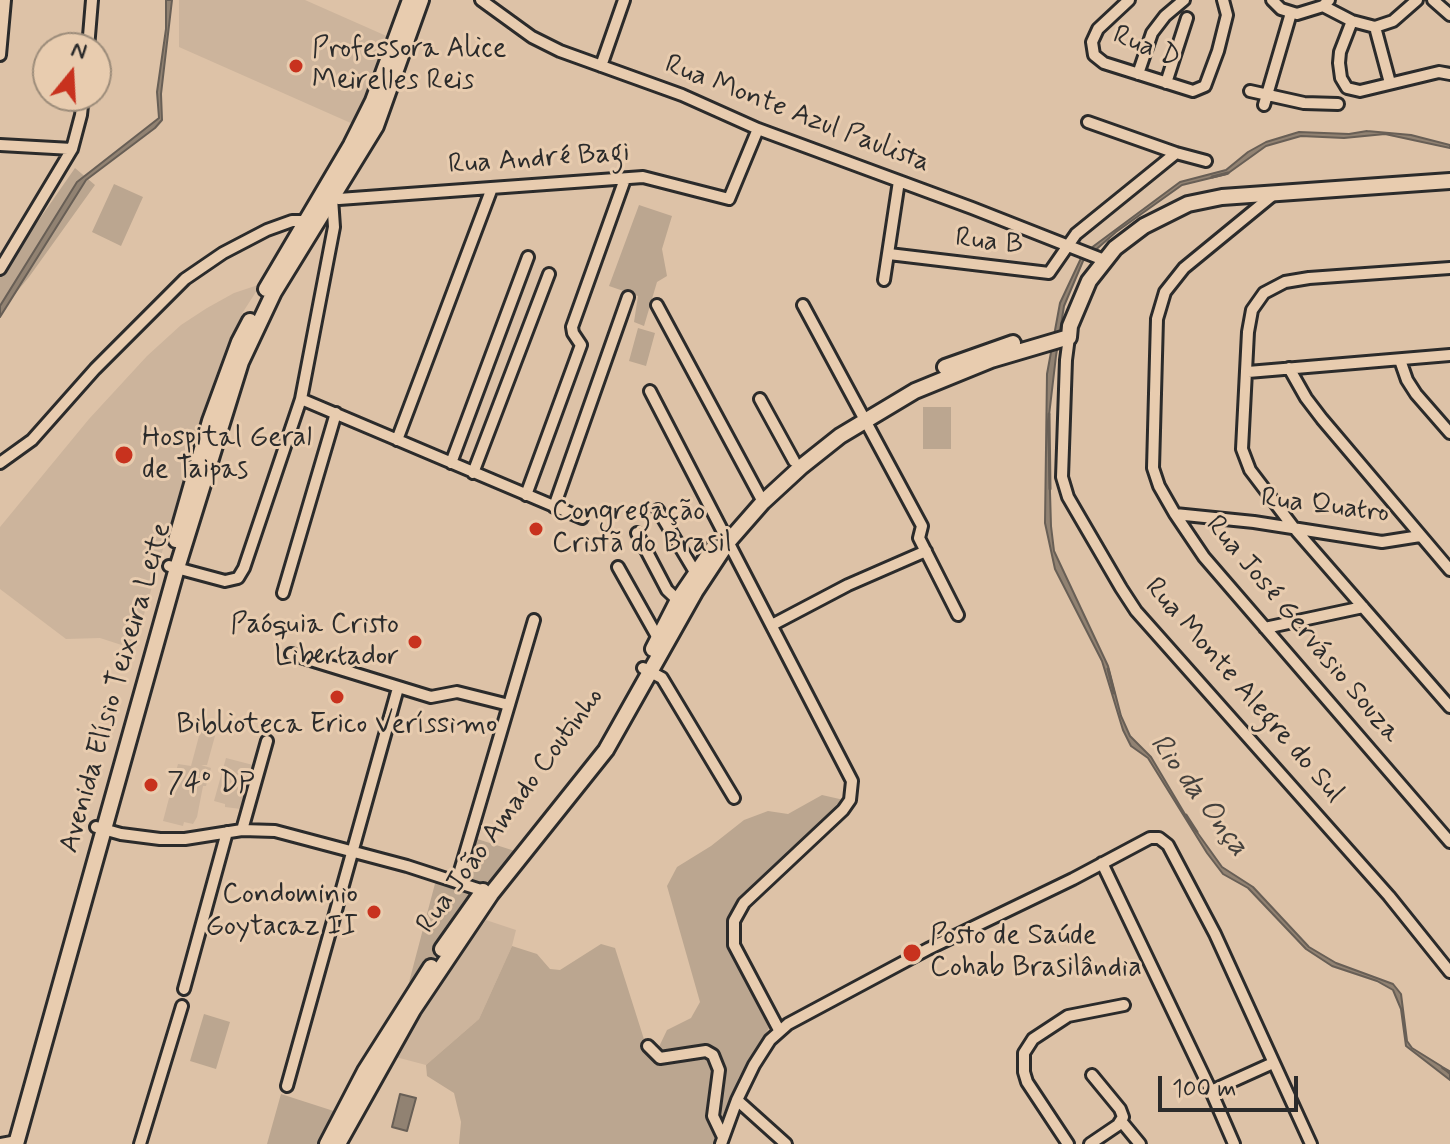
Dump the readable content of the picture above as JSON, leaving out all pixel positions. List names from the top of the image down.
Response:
{
  "streets": {
    "street": [
      "Rua D",
      "Rua Monte Azul Paulista",
      "Rua André Bagi",
      "Rua B",
      "Rua Quatro",
      "Rua José Gervásio Souza",
      "Avenida Elísio Teixeira Leite",
      "Rua Monte Alegre do Sul",
      "Rua João Amado Coutinho"
    ]
  },
  "crossings": [
    ["Rua Monte Azul Paulista", "Rua André Bagi"],
    ["Rua Monte Azul Paulista", "Rua B"],
    ["Rua Monte Azul Paulista", "Rua Monte Alegre do Sul"],
    ["Rua André Bagi", "Avenida Elísio Teixeira Leite"],
    ["Rua Quatro", "Rua José Gervásio Souza"],
    ["Rua José Gervásio Souza", "Rua Monte Alegre do Sul"],
    ["Rua Monte Alegre do Sul", "Rua João Amado Coutinho"]
  ],
  "water": ["Rio da Onça"],
  "places": [
    "Professora Alice Meirelles Reis",
    "Hospital Geral de Taipas",
    "Congregação Cristã do Brasil",
    "Paóquia Cristo Libertador",
    "Biblioteca Erico Veríssimo",
    "74º DP",
    "Condominio Goytacaz II",
    "Posto de Saúde Cohab Brasilândia"
  ],
  "scale_bar": "100 m",
  "north": "top"
}
